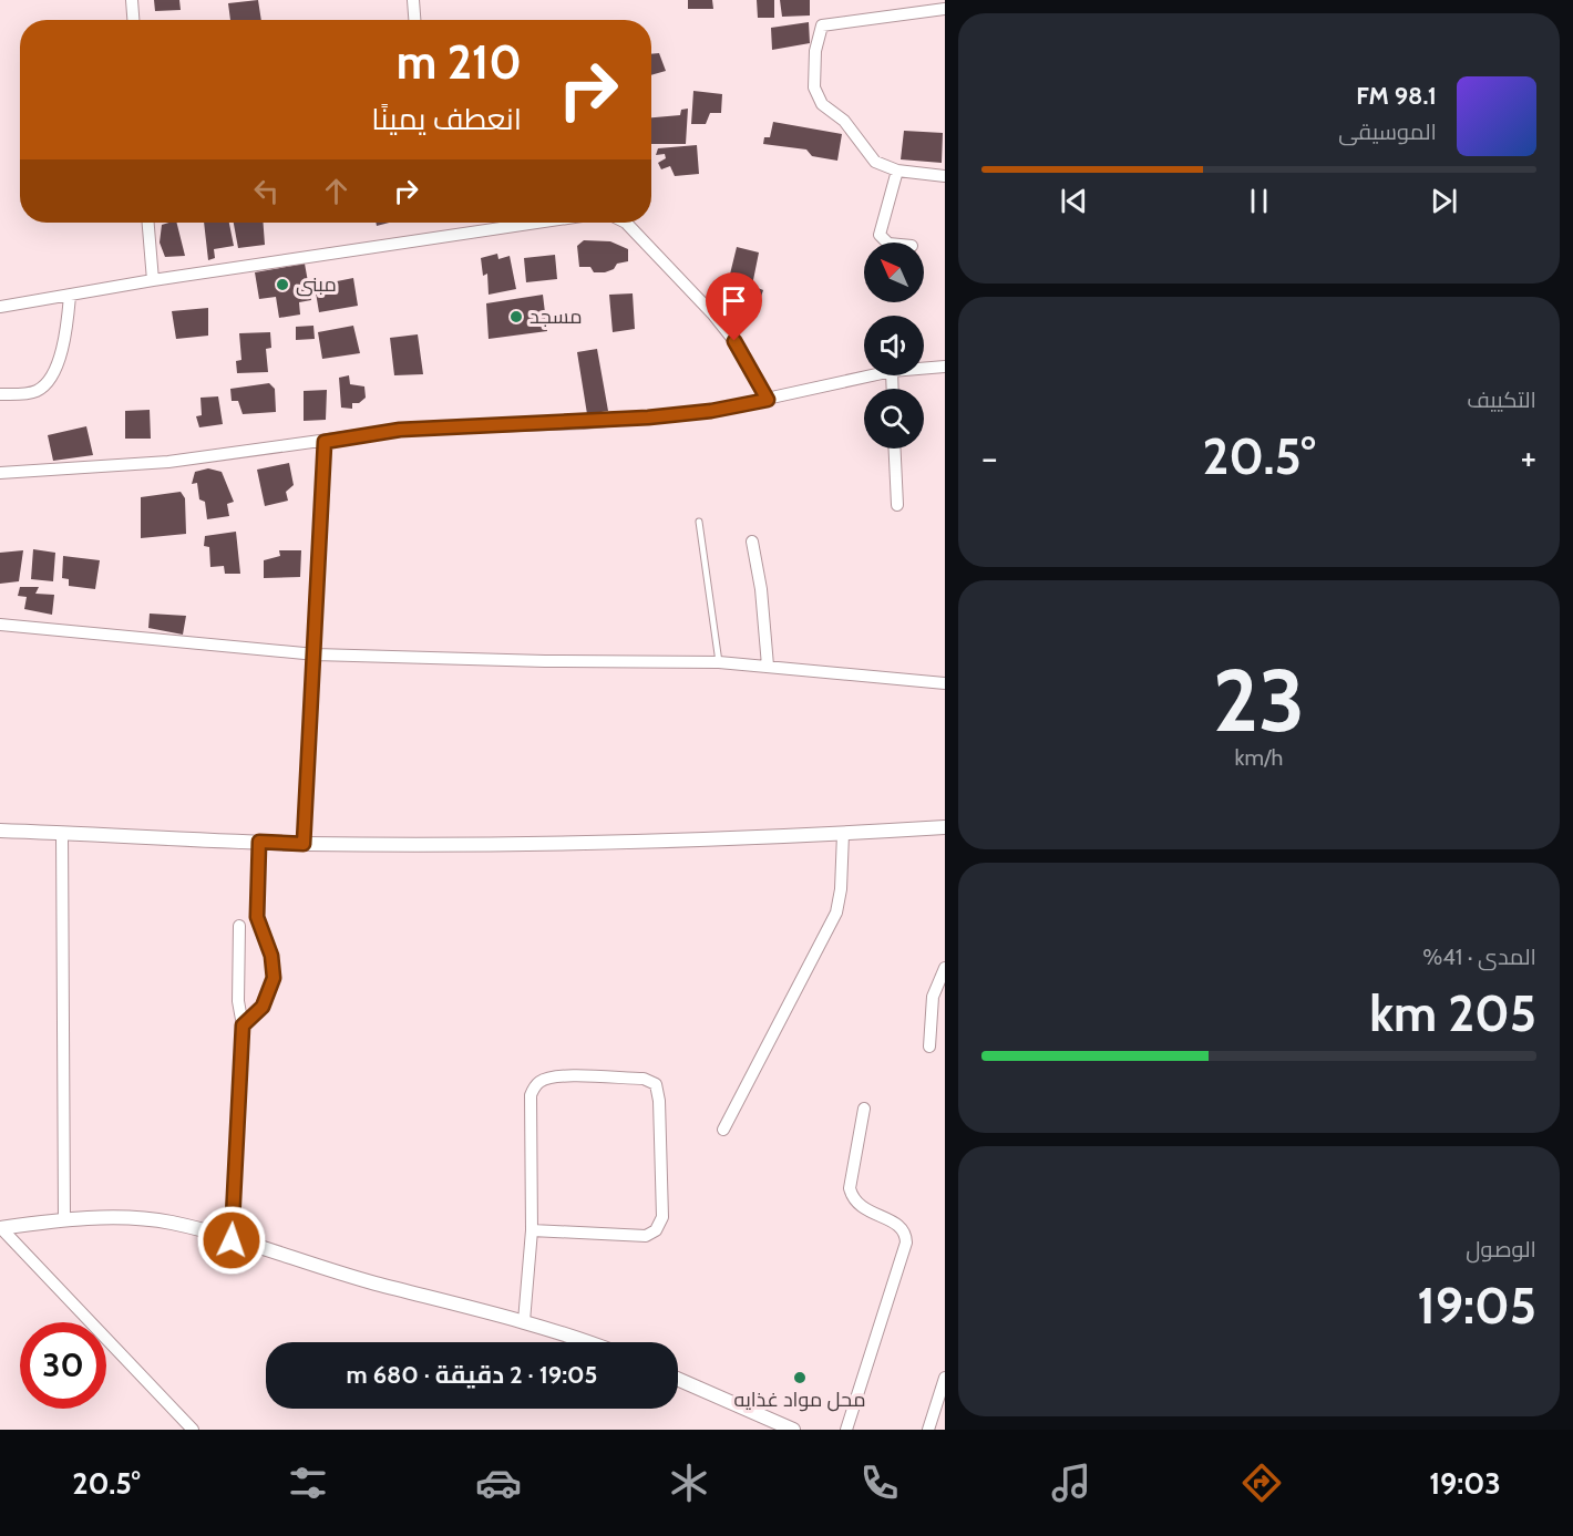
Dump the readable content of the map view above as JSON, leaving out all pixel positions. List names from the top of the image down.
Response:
{
  "places": ["مبنى", "مسجد", "محل مواد غذايه"],
  "north": "top left",
  "page": {
    "turn": ["210 m", "انعطف يمينًا"],
    "song": ["98.1 FM", "الموسيقى"],
    "tile": [
      "التكييف",
      ["23", "km/h"],
      ["المدى · 41%", "205 km"],
      ["الوصول", "19:05"]
    ],
    "heat": ["−", "20.5°", "+"],
    "limit": "30",
    "trip": "19:05 · 2 دقيقة · 680 m",
    "tabs": ["19:03", "20.5°"]
  }
}
